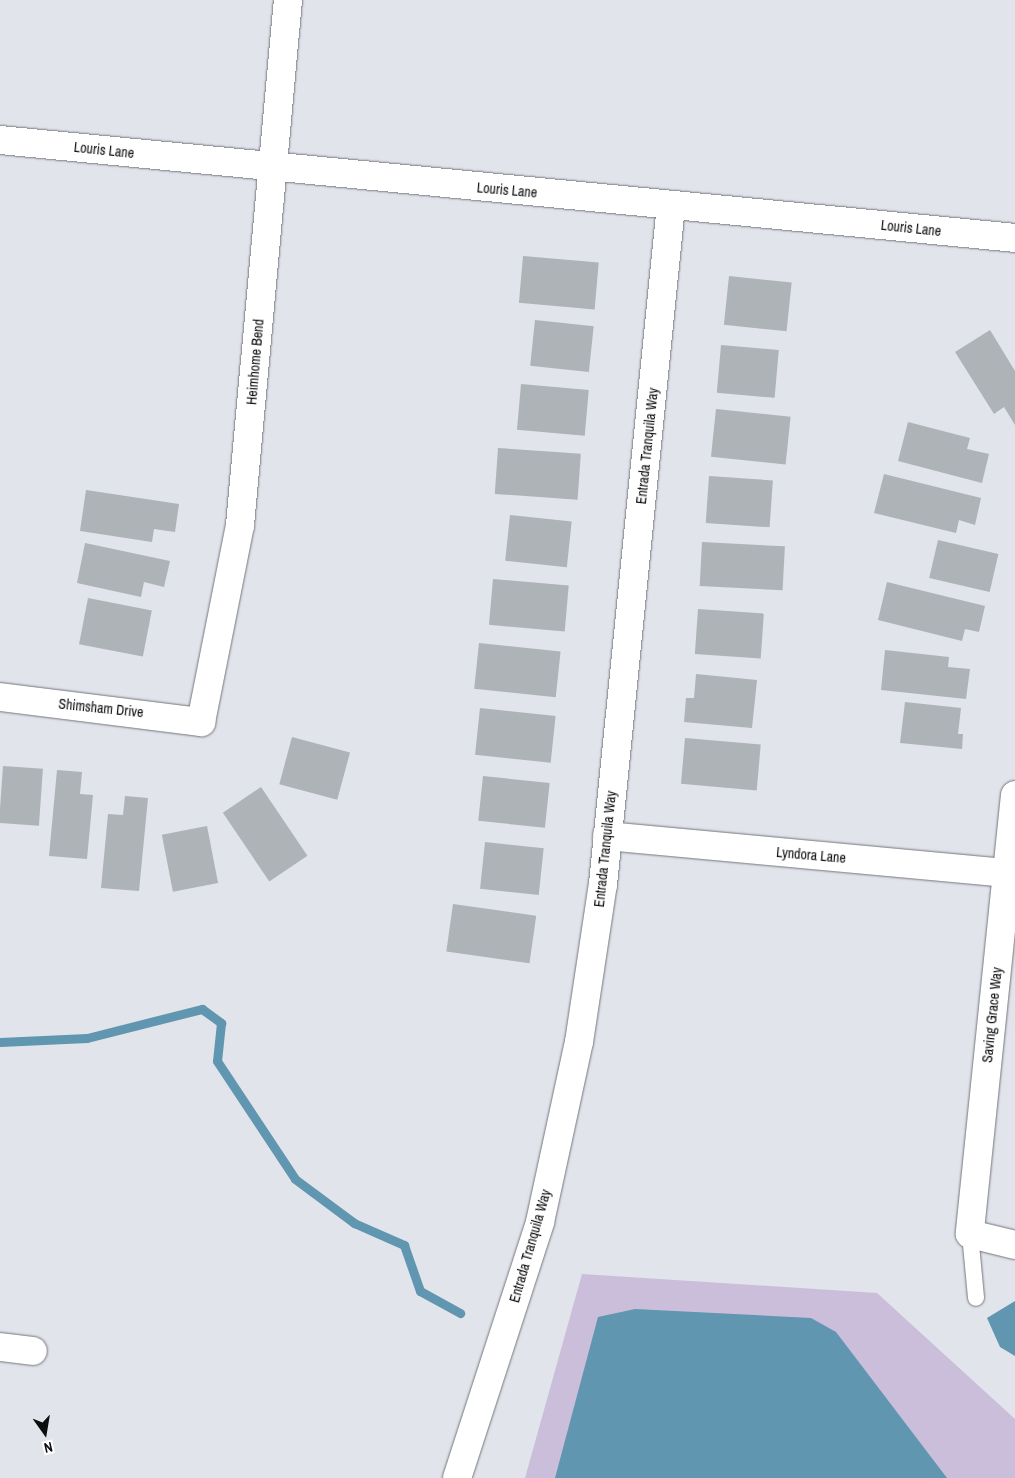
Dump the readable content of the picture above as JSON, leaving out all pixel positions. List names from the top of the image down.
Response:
{
  "streets": {
    "street": [
      "Louris Lane",
      "Heimhome Bend",
      "Entrada Tranquila Way",
      "Shimsham Drive",
      "Lyndora Lane",
      "Saving Grace Way"
    ]
  },
  "crossings": [
    ["Louris Lane", "Heimhome Bend"],
    ["Louris Lane", "Entrada Tranquila Way"],
    ["Heimhome Bend", "Shimsham Drive"],
    ["Entrada Tranquila Way", "Lyndora Lane"],
    ["Lyndora Lane", "Saving Grace Way"]
  ],
  "north": "bottom"
}
